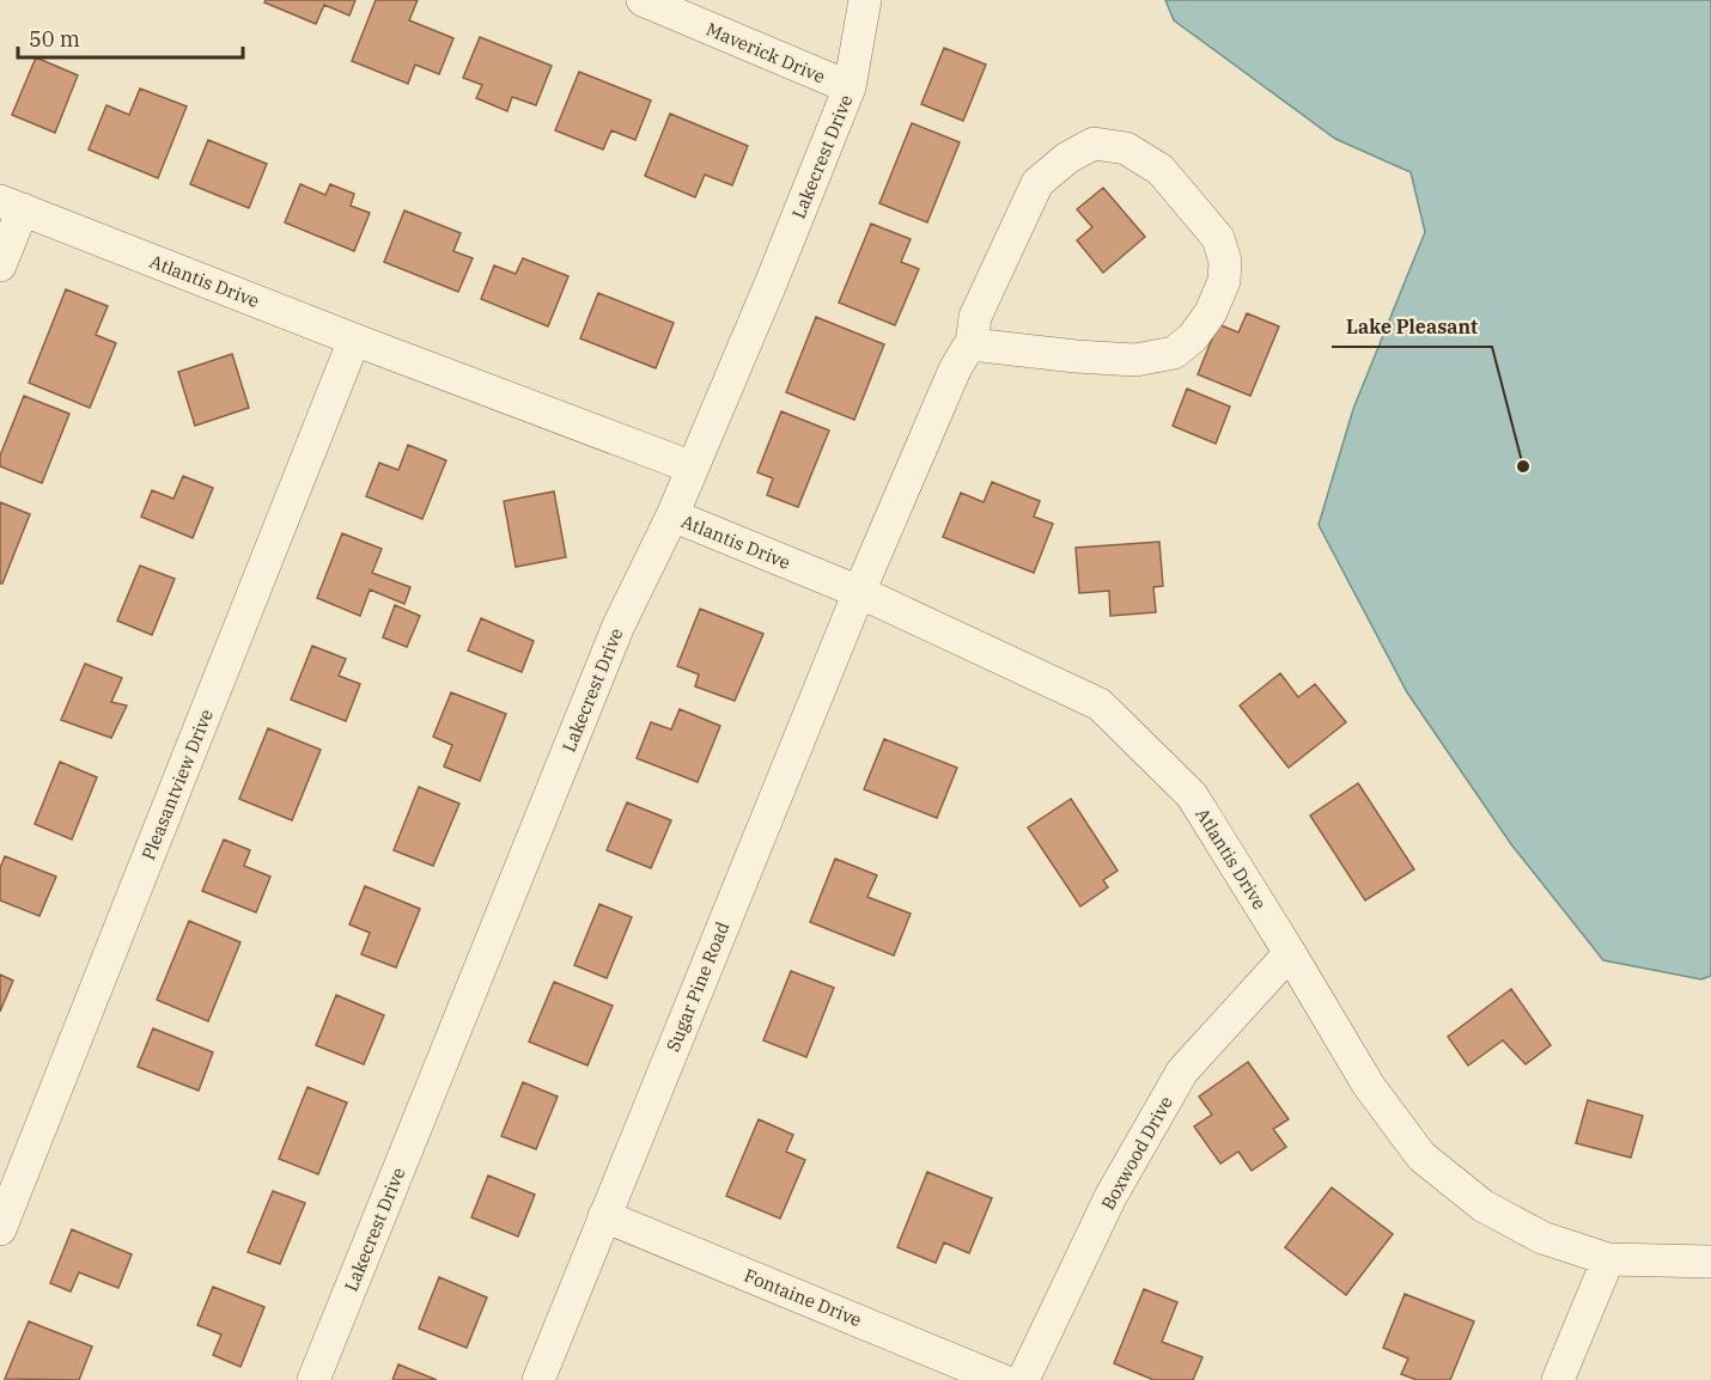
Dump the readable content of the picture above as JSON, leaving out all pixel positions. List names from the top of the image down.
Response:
{
  "streets": {
    "street": [
      "Maverick Drive",
      "Lakecrest Drive",
      "Atlantis Drive",
      "Pleasantview Drive",
      "Sugar Pine Road",
      "Boxwood Drive",
      "Fontaine Drive"
    ]
  },
  "crossings": [
    ["Maverick Drive", "Lakecrest Drive"],
    ["Lakecrest Drive", "Atlantis Drive"],
    ["Atlantis Drive", "Pleasantview Drive"],
    ["Atlantis Drive", "Sugar Pine Road"],
    ["Atlantis Drive", "Boxwood Drive"],
    ["Sugar Pine Road", "Fontaine Drive"]
  ],
  "places": ["Lake Pleasant"],
  "scale_bar": "50 m"
}
